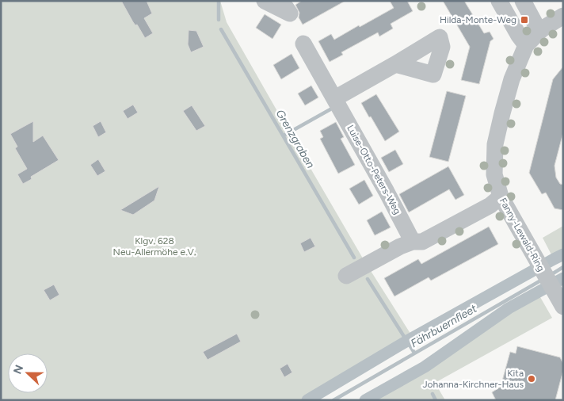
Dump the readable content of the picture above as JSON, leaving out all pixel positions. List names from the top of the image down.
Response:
{
  "streets": {
    "street": ["Luise-Otto-Peters-Weg", "Fanny-Lewald-Ring"]
  },
  "water": ["Grenzgraben", "Fährbuernfleet"],
  "parks": ["Klgv. 628 Neu-Allermöhe e.V."],
  "places": {
    "transit": ["Hilda-Monte-Weg"],
    "other": ["Kita Johanna-Kirchner-Haus"]
  },
  "north": "left"
}
